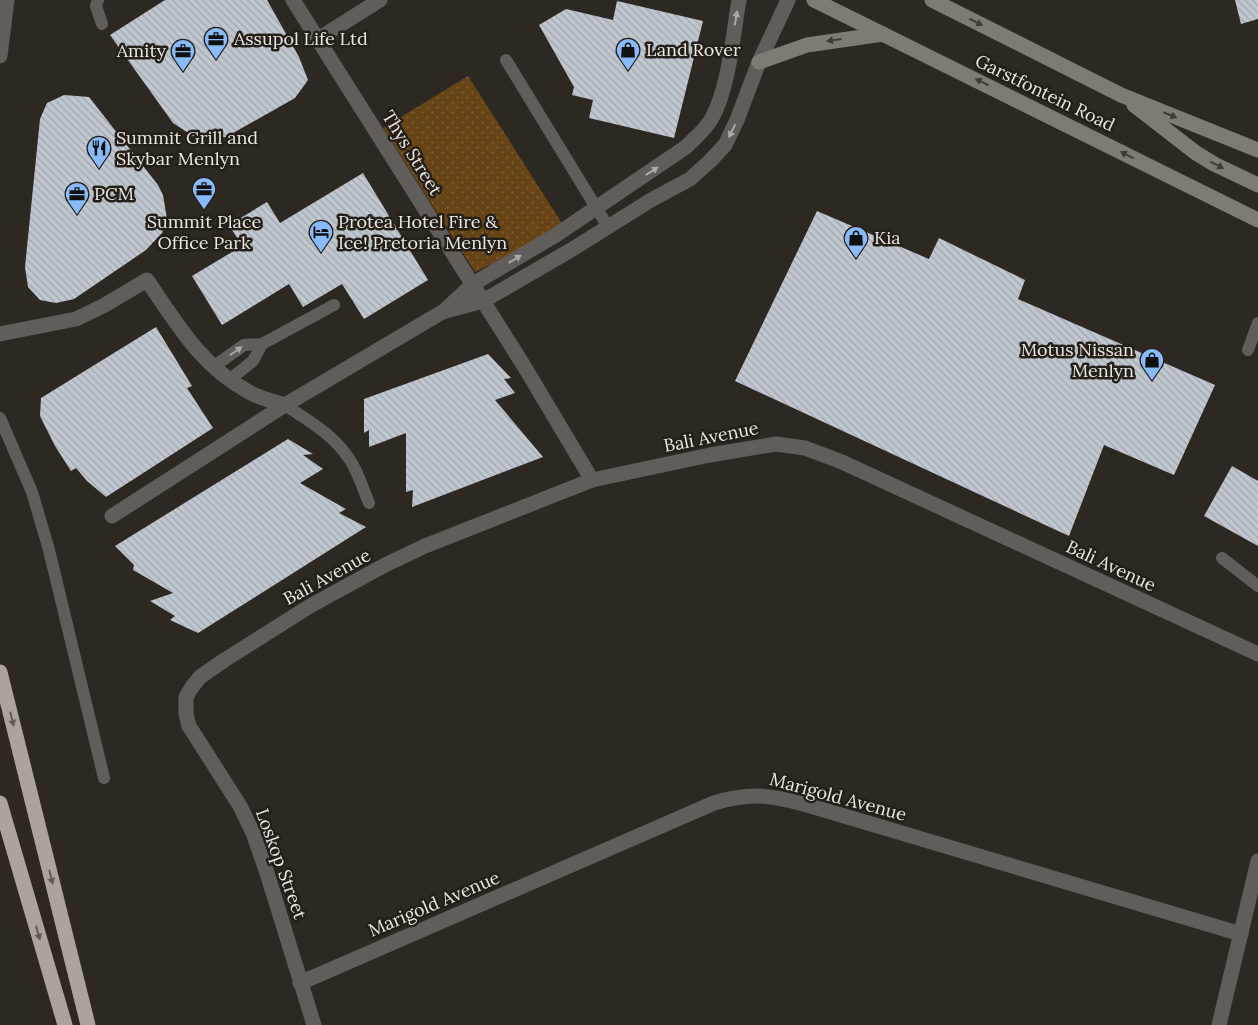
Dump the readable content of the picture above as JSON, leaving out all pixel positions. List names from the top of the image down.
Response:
{
  "streets": {
    "main road": ["Garstfontein Road"],
    "street": [
      "Thys Street",
      "Bali Avenue",
      "Marigold Avenue",
      "Loskop Street"
    ]
  },
  "crossings": [
    ["Thys Street", "Bali Avenue"],
    ["Bali Avenue", "Loskop Street"],
    ["Marigold Avenue", "Loskop Street"]
  ],
  "places": {
    "office": [
      "Assupol Life Ltd",
      "Amity",
      "Summit Place Office Park",
      "PCM"
    ],
    "shop": ["Land Rover", "Kia", "Motus Nissan Menlyn"],
    "restaurant": ["Summit Grill and Skybar Menlyn"],
    "hotel": ["Protea Hotel Fire & Ice! Pretoria Menlyn"]
  }
}
